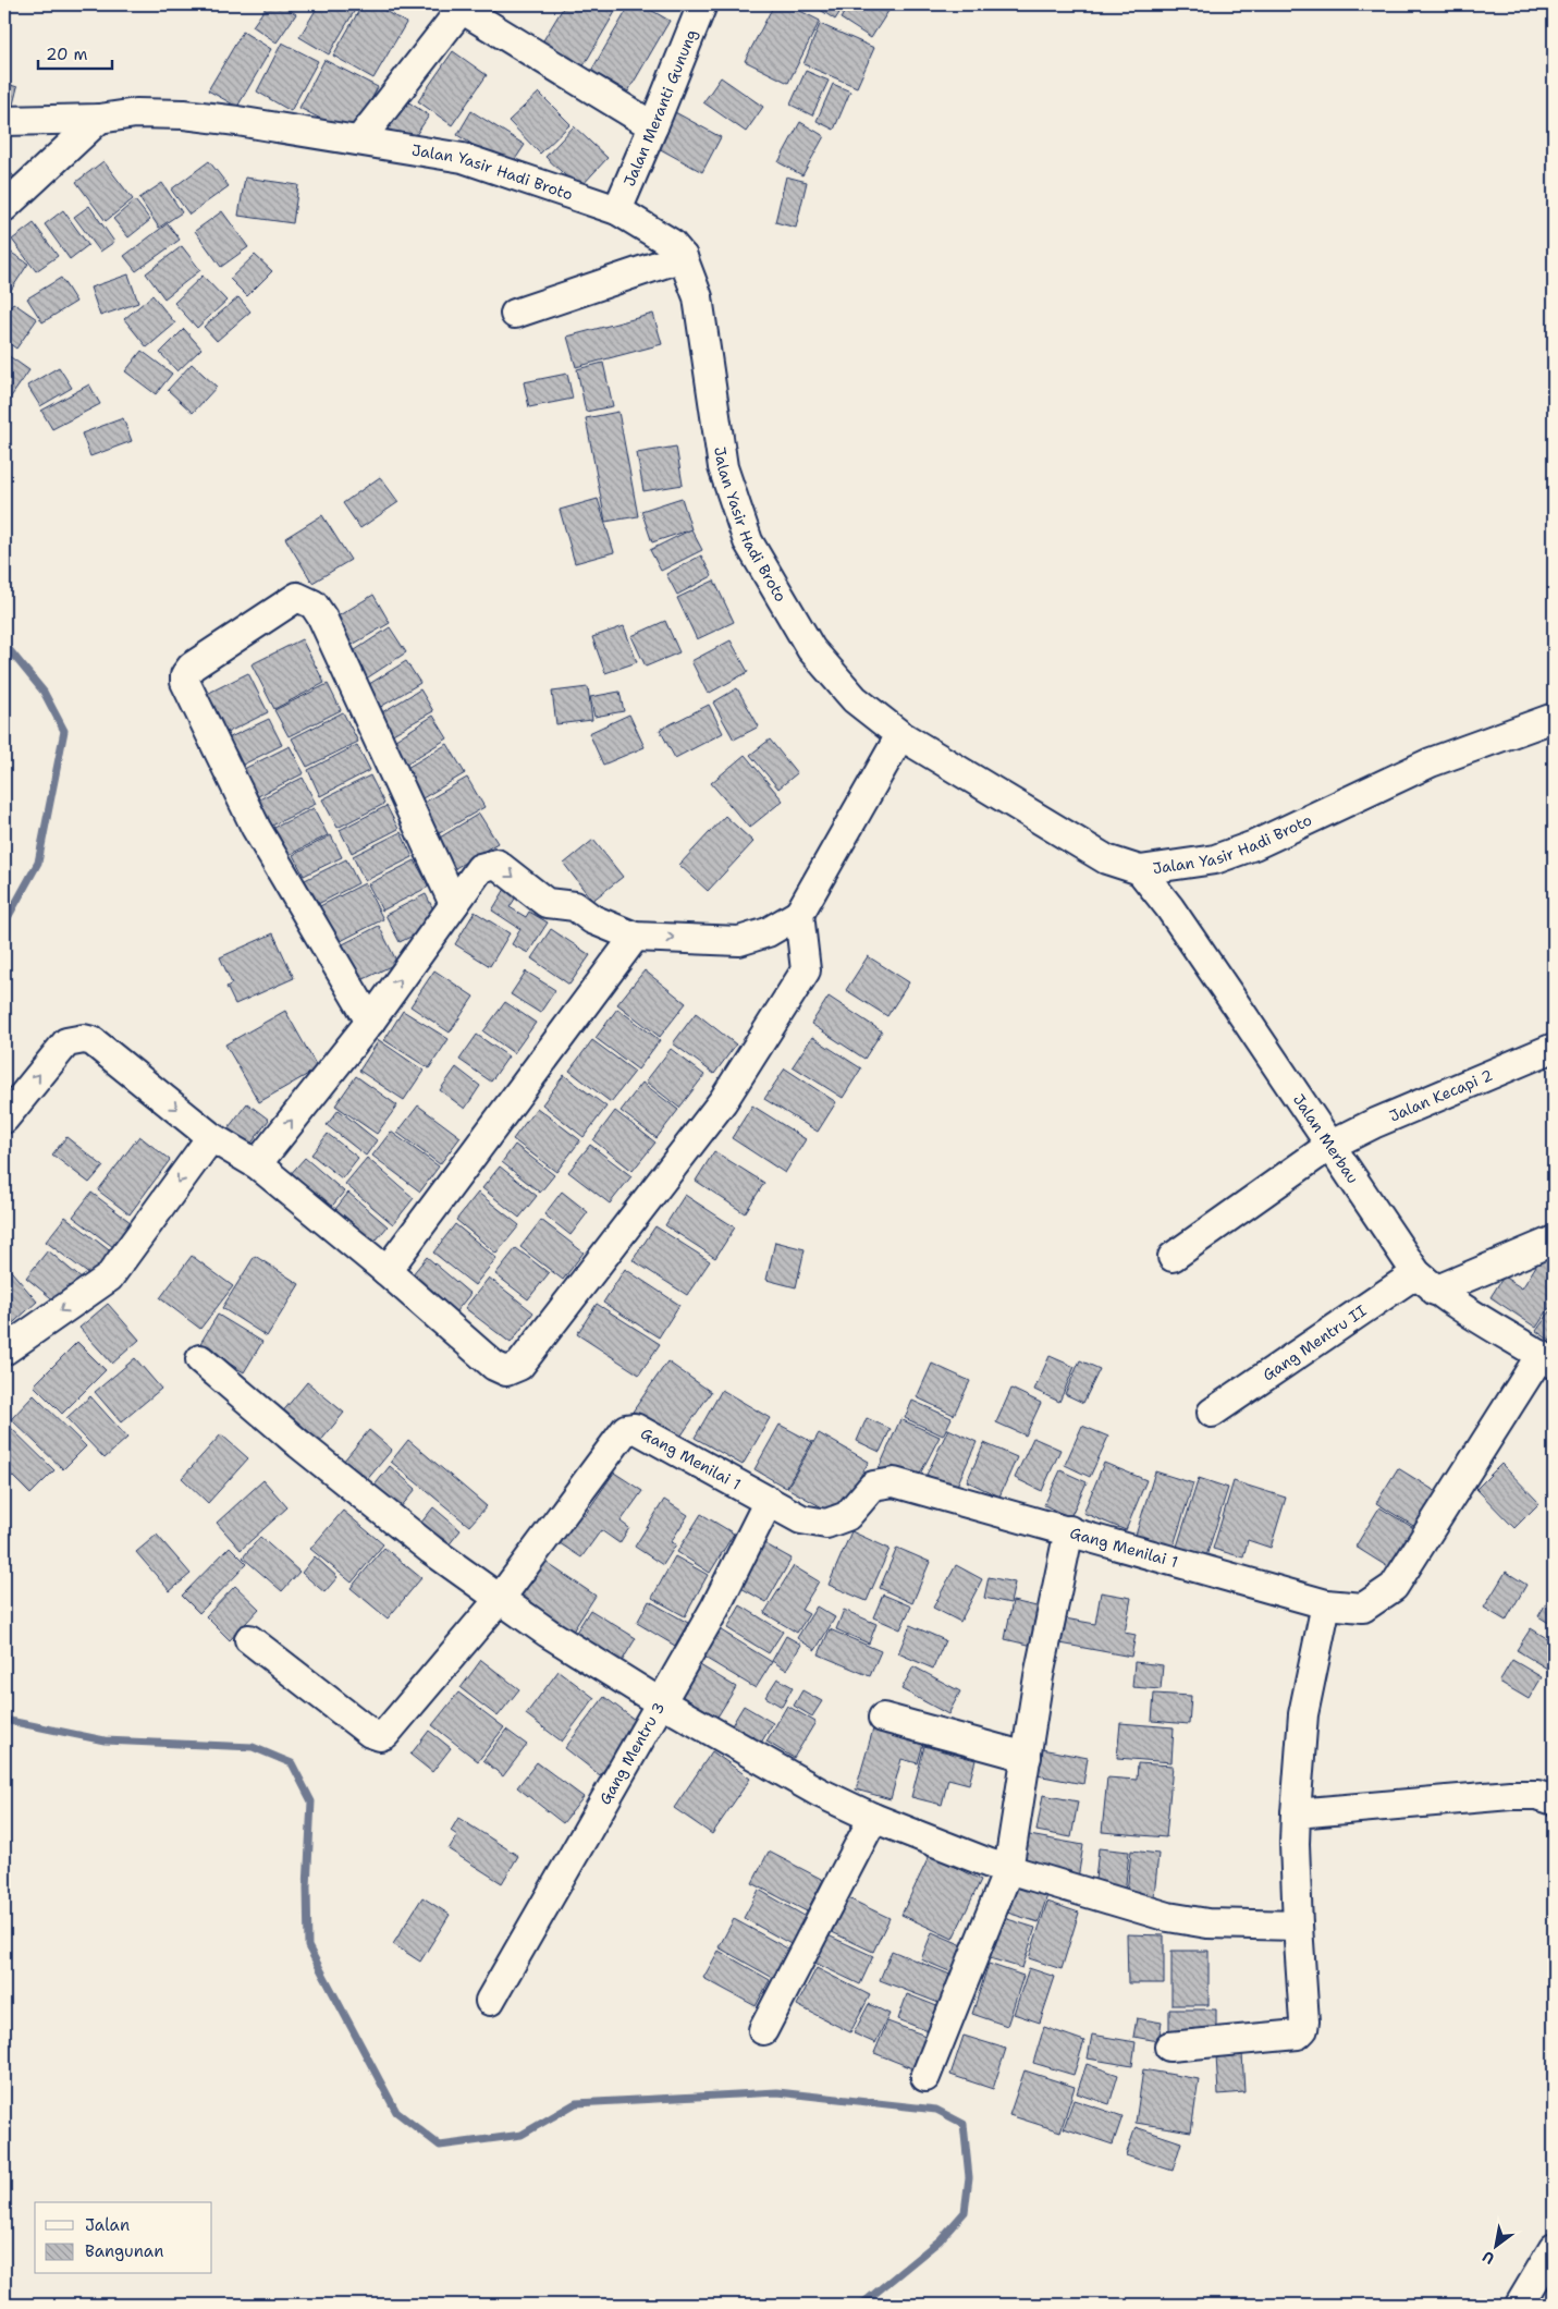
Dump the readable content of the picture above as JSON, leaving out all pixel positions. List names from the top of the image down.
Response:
{
  "streets": {
    "street": [
      "Jalan Meranti Gunung",
      "Jalan Yasir Hadi Broto",
      "Jalan Kecapi 2",
      "Jalan Merbau",
      "Gang Mentru II",
      "Gang Menilai 1",
      "Gang Mentru 3"
    ]
  },
  "crossings": [
    ["Jalan Meranti Gunung", "Jalan Yasir Hadi Broto"],
    ["Jalan Yasir Hadi Broto", "Jalan Merbau"],
    ["Jalan Kecapi 2", "Jalan Merbau"],
    ["Jalan Merbau", "Gang Mentru II"],
    ["Jalan Merbau", "Gang Menilai 1"],
    ["Gang Menilai 1", "Gang Mentru 3"]
  ],
  "legend": ["Jalan", "Bangunan"],
  "scale_bar": "20 m",
  "north": "bottom left"
}
